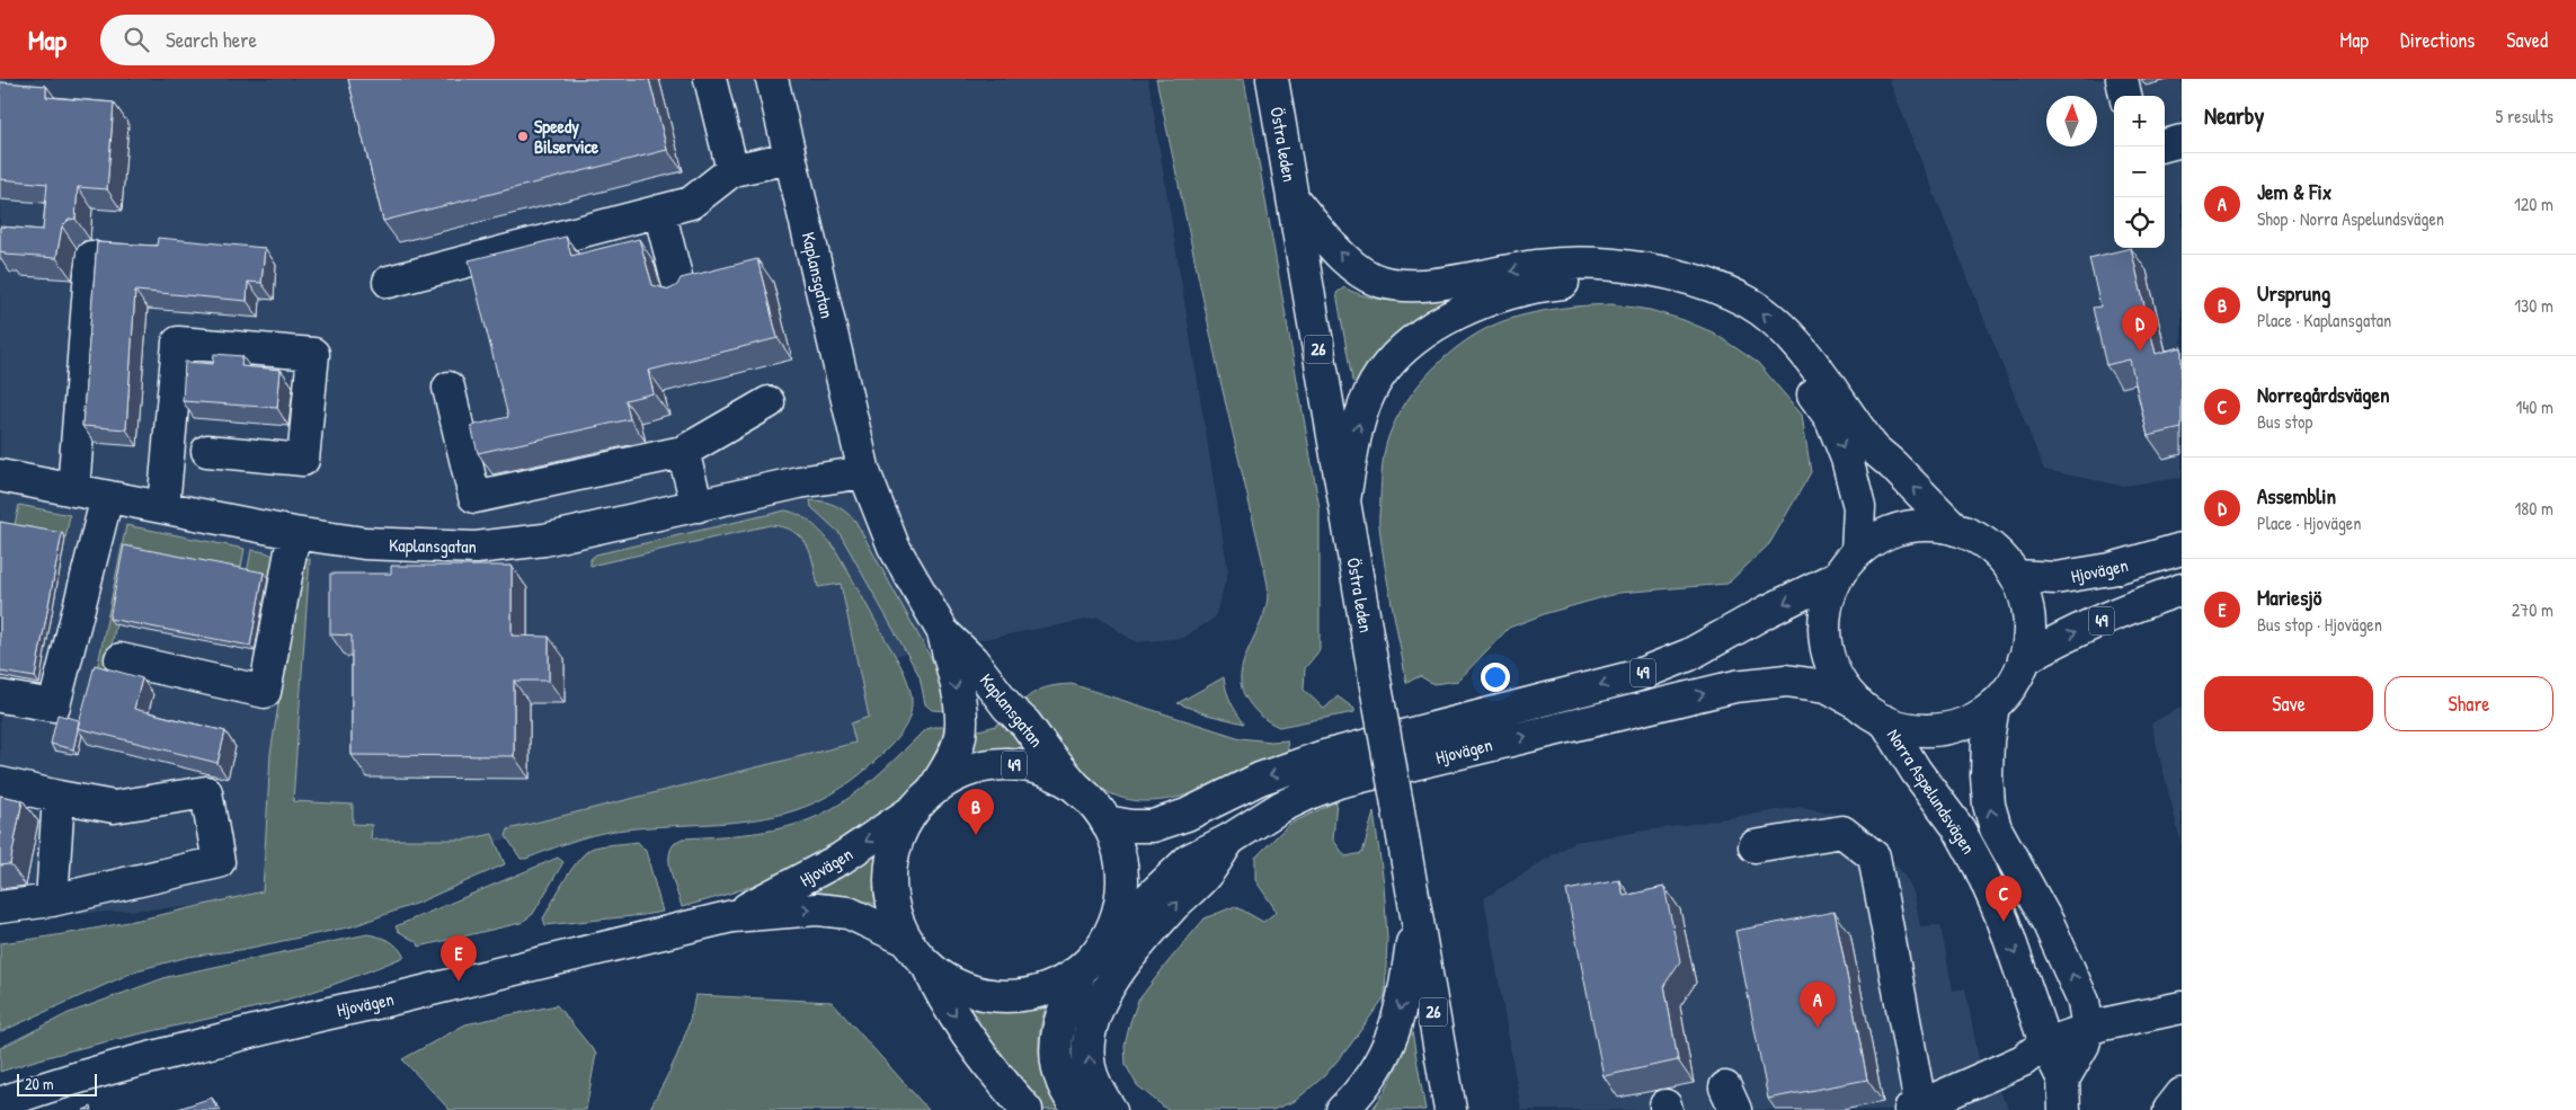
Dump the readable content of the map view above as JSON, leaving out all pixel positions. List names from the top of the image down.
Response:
{
  "streets": {
    "main road": [
      "Östra leden",
      "Kaplansgatan",
      "26",
      "Hjovägen",
      "49",
      "Norra Aspelundsvägen"
    ]
  },
  "crossings": [
    ["Kaplansgatan", "Hjovägen"],
    ["Kaplansgatan", "49"],
    ["Hjovägen", "49"],
    ["49", "Norra Aspelundsvägen"]
  ],
  "places": ["Speedy Bilservice"],
  "scale_bar": "20 m",
  "north": "top",
  "page": {
    "header": "Map",
    "search": "Search here",
    "nav": ["Map", "Directions", "Saved"],
    "heading": ["Nearby", "5 results"],
    "map_buttons": ["+", "−"],
    "list": [
      {
        "mark": "A",
        "name": "Jem & Fix",
        "note": "Shop · Norra Aspelundsvägen",
        "value": "120 m"
      },
      {
        "mark": "B",
        "name": "Ursprung",
        "note": "Place · Kaplansgatan",
        "value": "130 m"
      },
      {
        "mark": "C",
        "name": "Norregårdsvägen",
        "note": "Bus stop",
        "value": "140 m"
      },
      {
        "mark": "D",
        "name": "Assemblin",
        "note": "Place · Hjovägen",
        "value": "180 m"
      },
      {
        "mark": "E",
        "name": "Mariesjö",
        "note": "Bus stop · Hjovägen",
        "value": "270 m"
      }
    ],
    "pins": [
      "D",
      "B",
      "C",
      "E",
      "A"
    ],
    "buttons": ["Save", "Share"],
    "scale": "20 m"
  }
}
